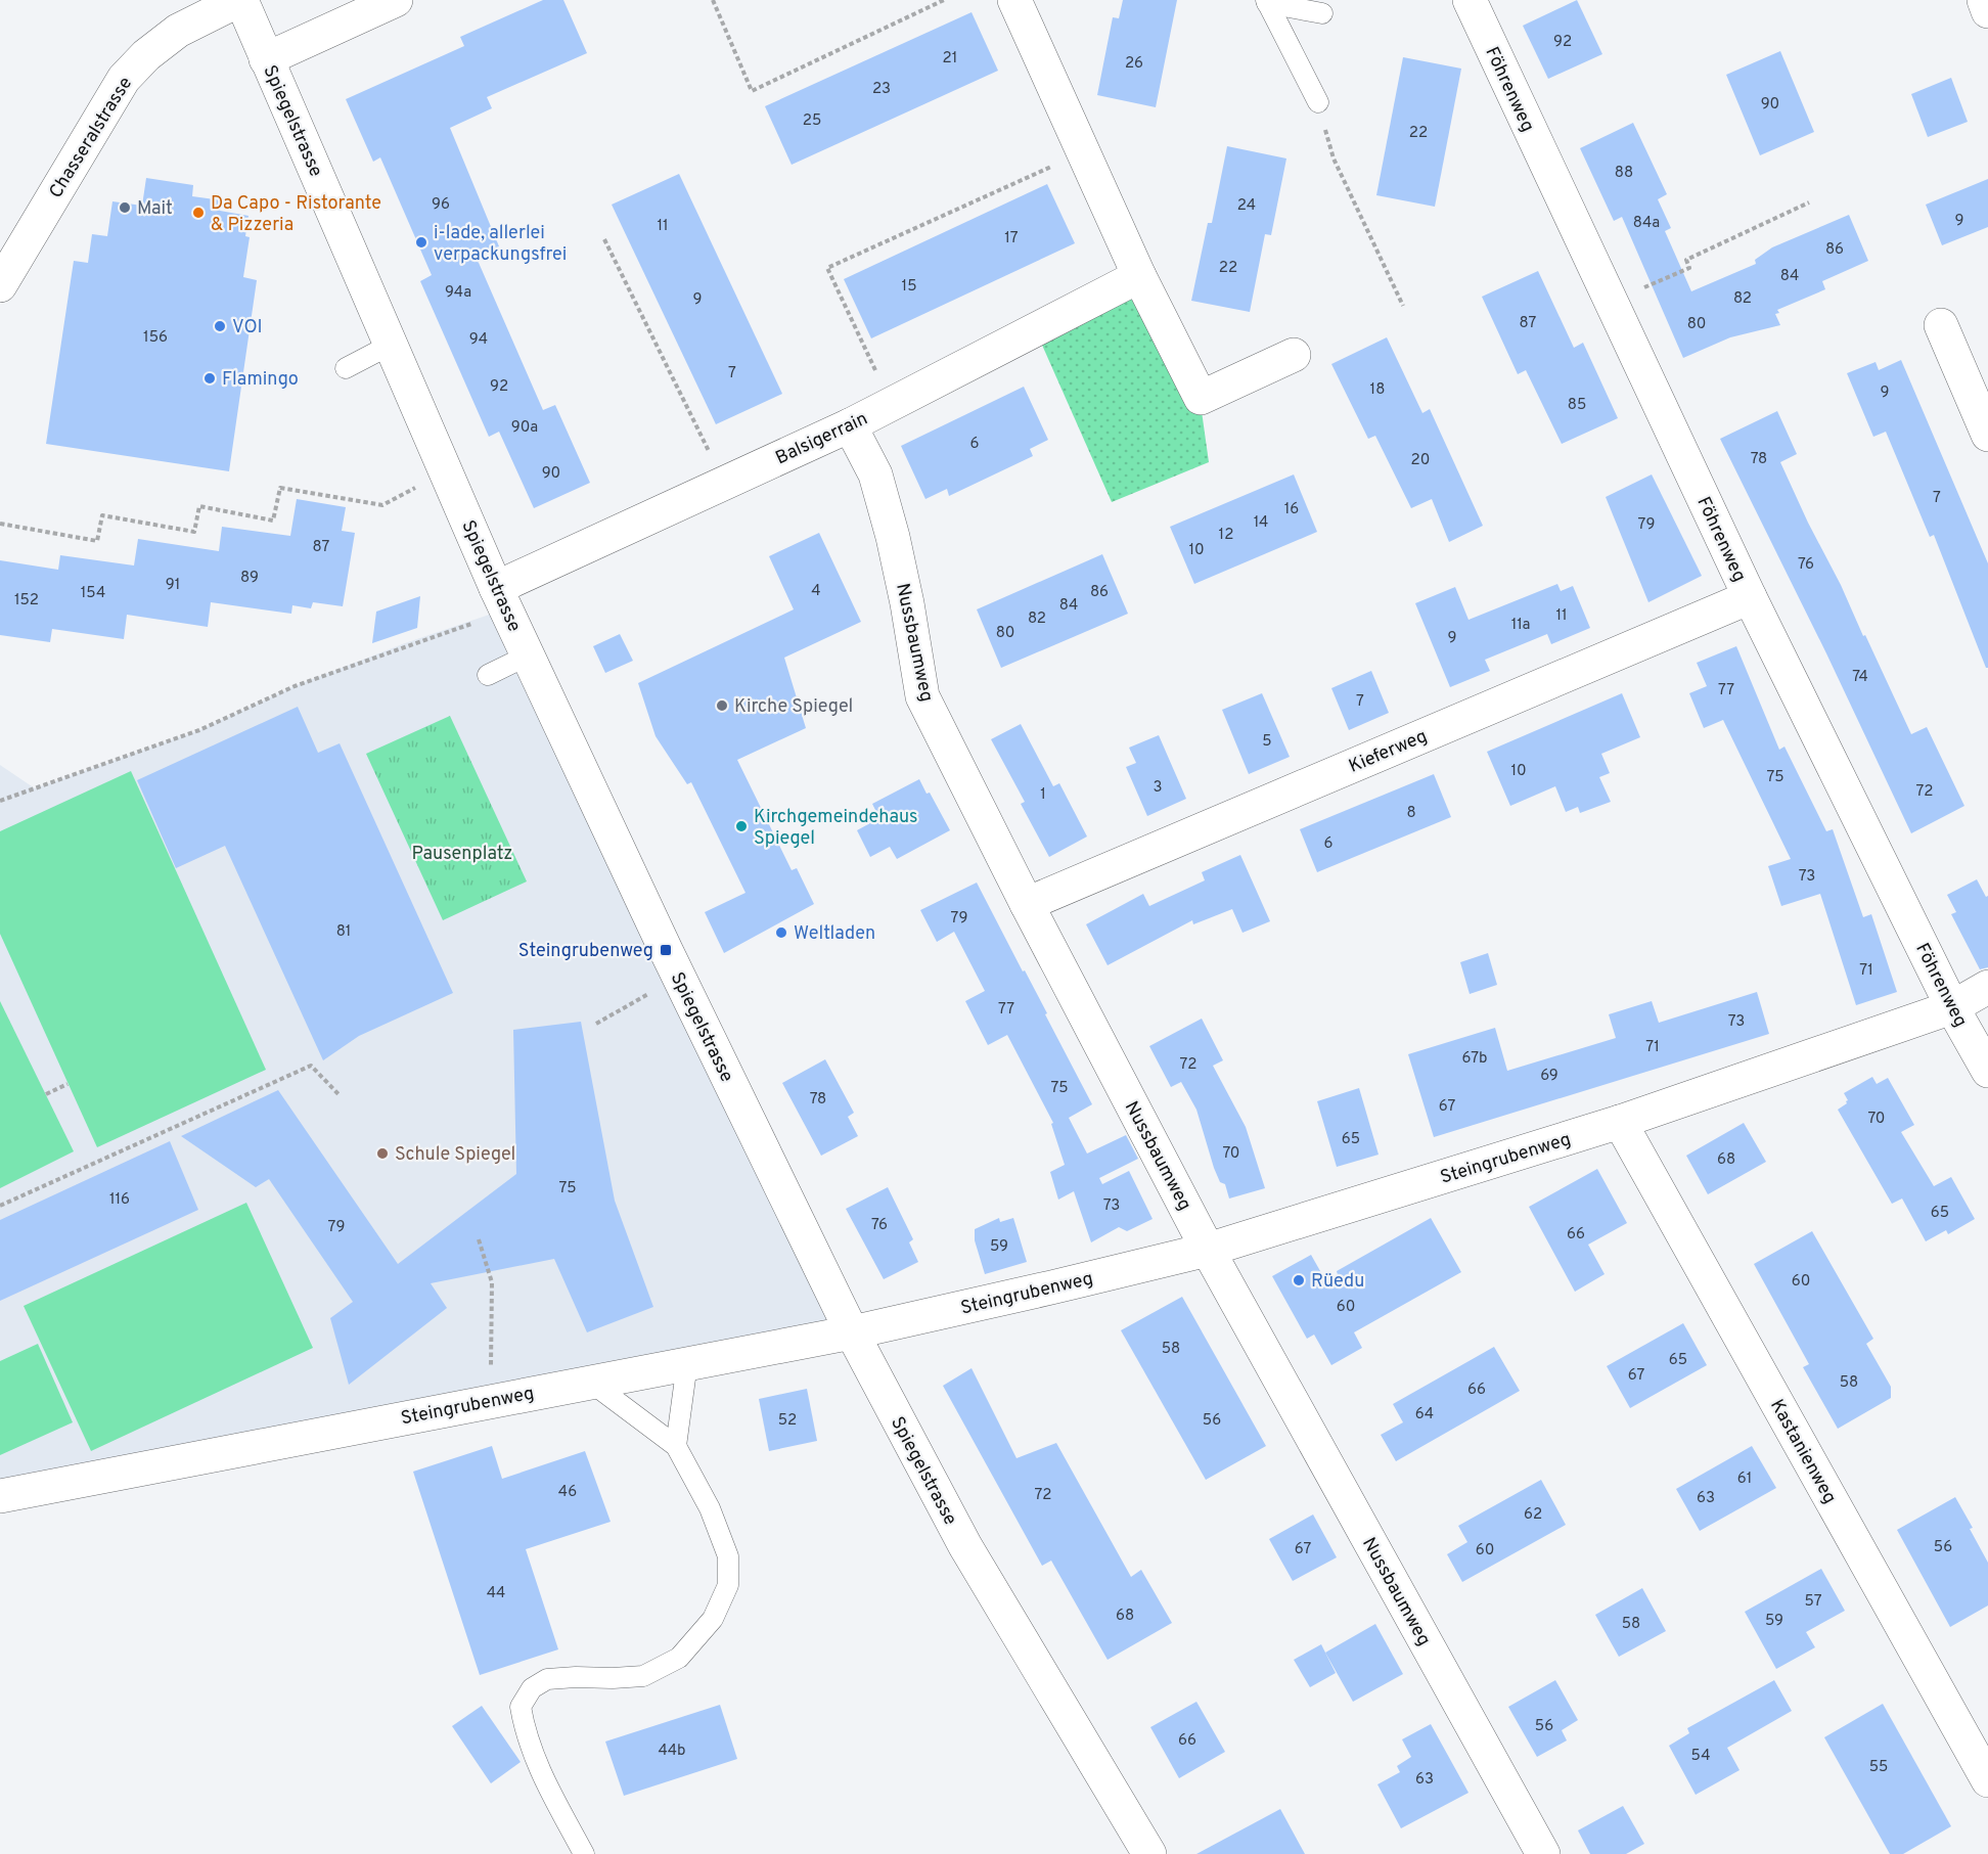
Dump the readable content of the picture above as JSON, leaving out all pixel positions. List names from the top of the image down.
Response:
{
  "streets": {
    "street": [
      "Föhrenweg",
      "Spiegelstrasse",
      "Chasseralstrasse",
      "Balsigerrain",
      "Nussbaumweg",
      "Kieferweg",
      "Steingrubenweg",
      "Kastanienweg"
    ]
  },
  "crossings": [
    ["Föhrenweg", "Kieferweg"],
    ["Föhrenweg", "Steingrubenweg"],
    ["Spiegelstrasse", "Chasseralstrasse"],
    ["Spiegelstrasse", "Balsigerrain"],
    ["Spiegelstrasse", "Steingrubenweg"],
    ["Balsigerrain", "Nussbaumweg"],
    ["Nussbaumweg", "Kieferweg"],
    ["Nussbaumweg", "Steingrubenweg"],
    ["Steingrubenweg", "Kastanienweg"]
  ],
  "parks": ["Pausenplatz"],
  "places": {
    "other": [
      "Mait",
      "Da Capo - Ristorante & Pizzeria",
      "i-lade, allerlei verpackungsfrei",
      "VOI",
      "Flamingo",
      "Kirche Spiegel",
      "Kirchgemeindehaus Spiegel",
      "Weltladen",
      "Schule Spiegel",
      "Rüedu"
    ],
    "transit": ["Steingrubenweg"]
  },
  "house_numbers": [
    "92",
    "21",
    "26",
    "23",
    "90",
    "25",
    "22",
    "88",
    "96",
    "24",
    "9",
    "84a",
    "11",
    "17",
    "86",
    "22",
    "84",
    "15",
    "94a",
    "82",
    "9",
    "87",
    "80",
    "156",
    "94",
    "7",
    "92",
    "18",
    "9",
    "85",
    "90a",
    "6",
    "78",
    "20",
    "90",
    "7",
    "16",
    "14",
    "79",
    "12",
    "87",
    "10",
    "76",
    "89",
    "91",
    "4",
    "86",
    "154",
    "152",
    "84",
    "11",
    "82",
    "11a",
    "80",
    "9",
    "74",
    "77",
    "7",
    "5",
    "10",
    "75",
    "3",
    "72",
    "1",
    "8",
    "6",
    "73",
    "79",
    "81",
    "71",
    "77",
    "73",
    "71",
    "67b",
    "72",
    "69",
    "75",
    "78",
    "67",
    "70",
    "65",
    "70",
    "68",
    "75",
    "116",
    "73",
    "65",
    "76",
    "79",
    "66",
    "59",
    "60",
    "60",
    "58",
    "65",
    "67",
    "58",
    "66",
    "64",
    "52",
    "56",
    "61",
    "46",
    "72",
    "63",
    "62",
    "56",
    "67",
    "60",
    "44",
    "57",
    "68",
    "59",
    "58",
    "56",
    "66",
    "44b",
    "54",
    "55",
    "63"
  ]
}
